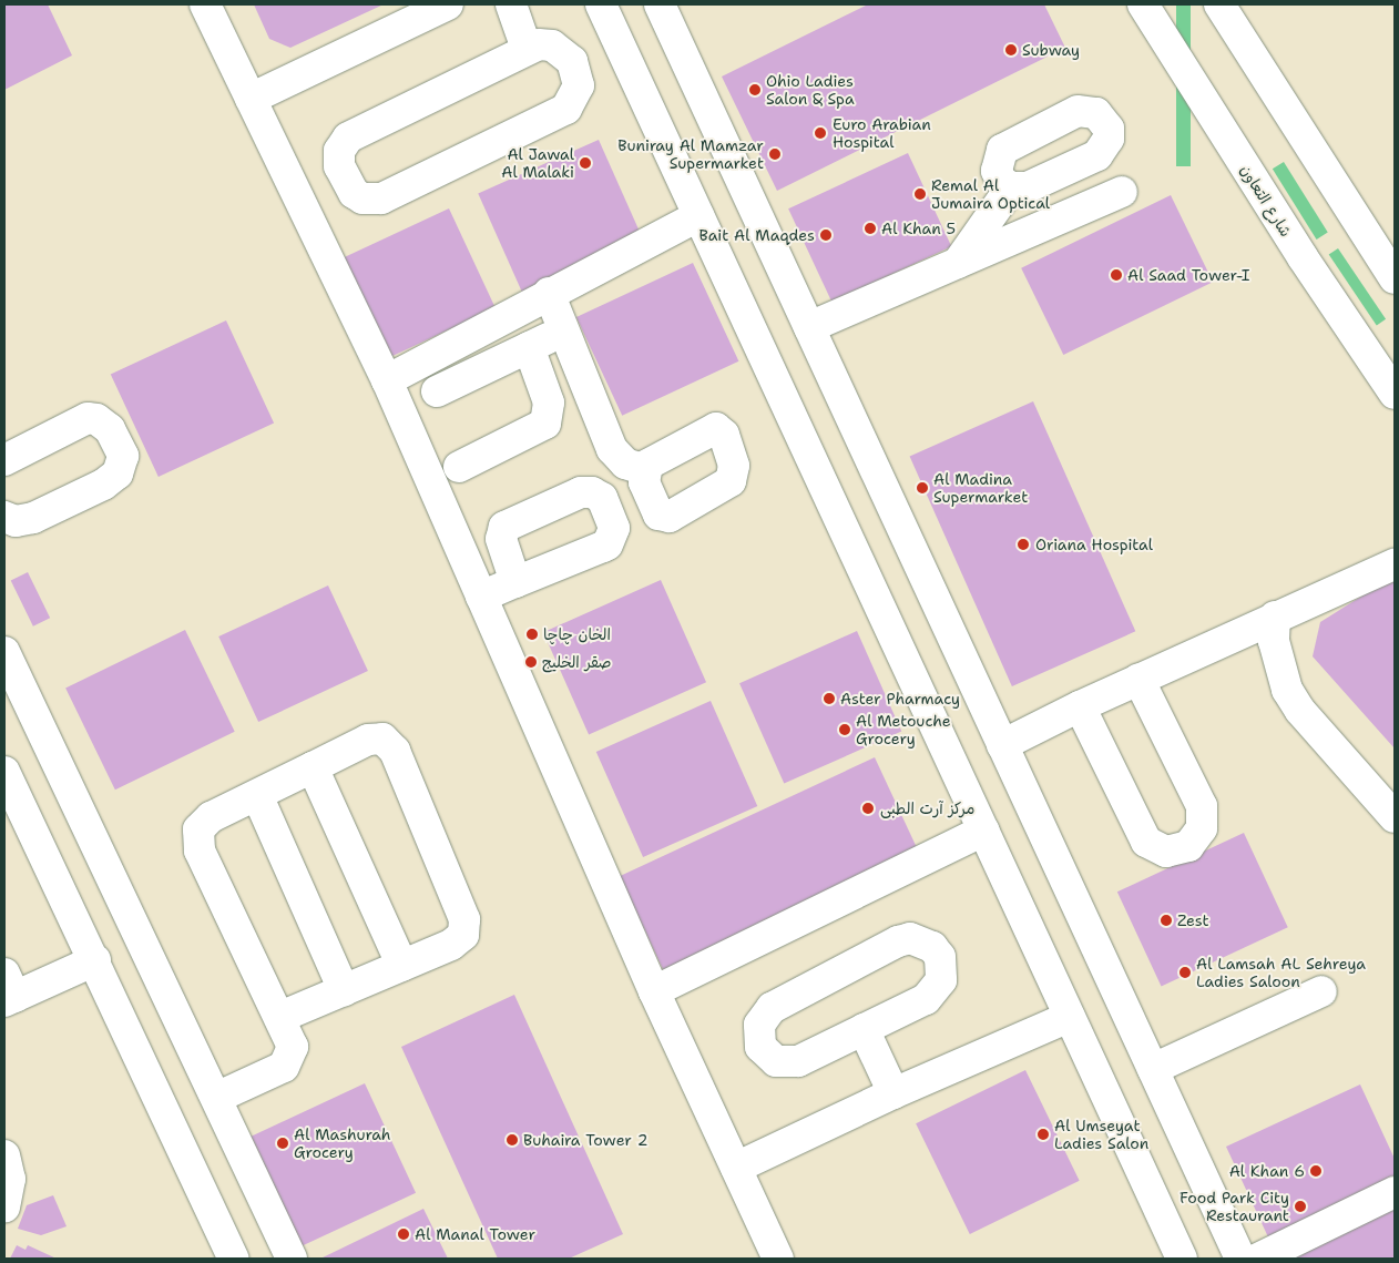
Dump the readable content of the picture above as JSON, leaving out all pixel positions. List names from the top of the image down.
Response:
{
  "streets": {
    "street": ["شارع التعاون"]
  },
  "places": [
    "Subway",
    "Ohio Ladies Salon & Spa",
    "Euro Arabian Hospital",
    "Buniray Al Mamzar Supermarket",
    "Al Jawal Al Malaki",
    "Remal Al Jumaira Optical",
    "Al Khan 5",
    "Bait Al Maqdes",
    "Al Saad Tower-I",
    "Al Madina Supermarket",
    "Oriana Hospital",
    "الخان چاچا",
    "صقر الخليج",
    "Aster Pharmacy",
    "Al Metouche Grocery",
    "مرکز آرت الطبی",
    "Zest",
    "Al Lamsah AL Sehreya Ladies Saloon",
    "Al Umseyat Ladies Salon",
    "Buhaira Tower 2",
    "Al Mashurah Grocery",
    "Al Khan 6",
    "Food Park City Restaurant",
    "Al Manal Tower"
  ]
}
